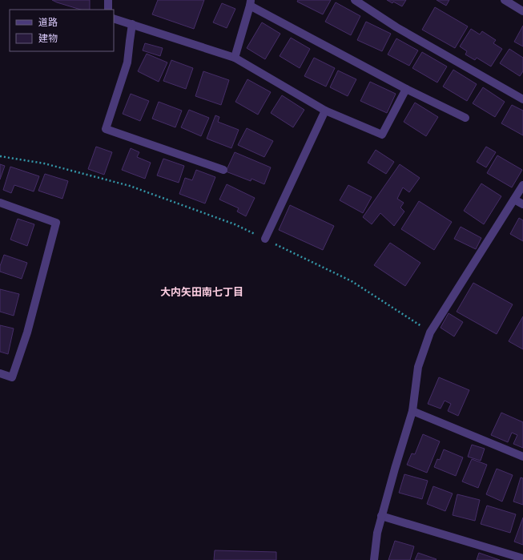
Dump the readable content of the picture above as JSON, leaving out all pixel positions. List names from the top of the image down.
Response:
{
  "districts": ["大内矢田南七丁目"],
  "legend": ["道路", "建物"]
}
